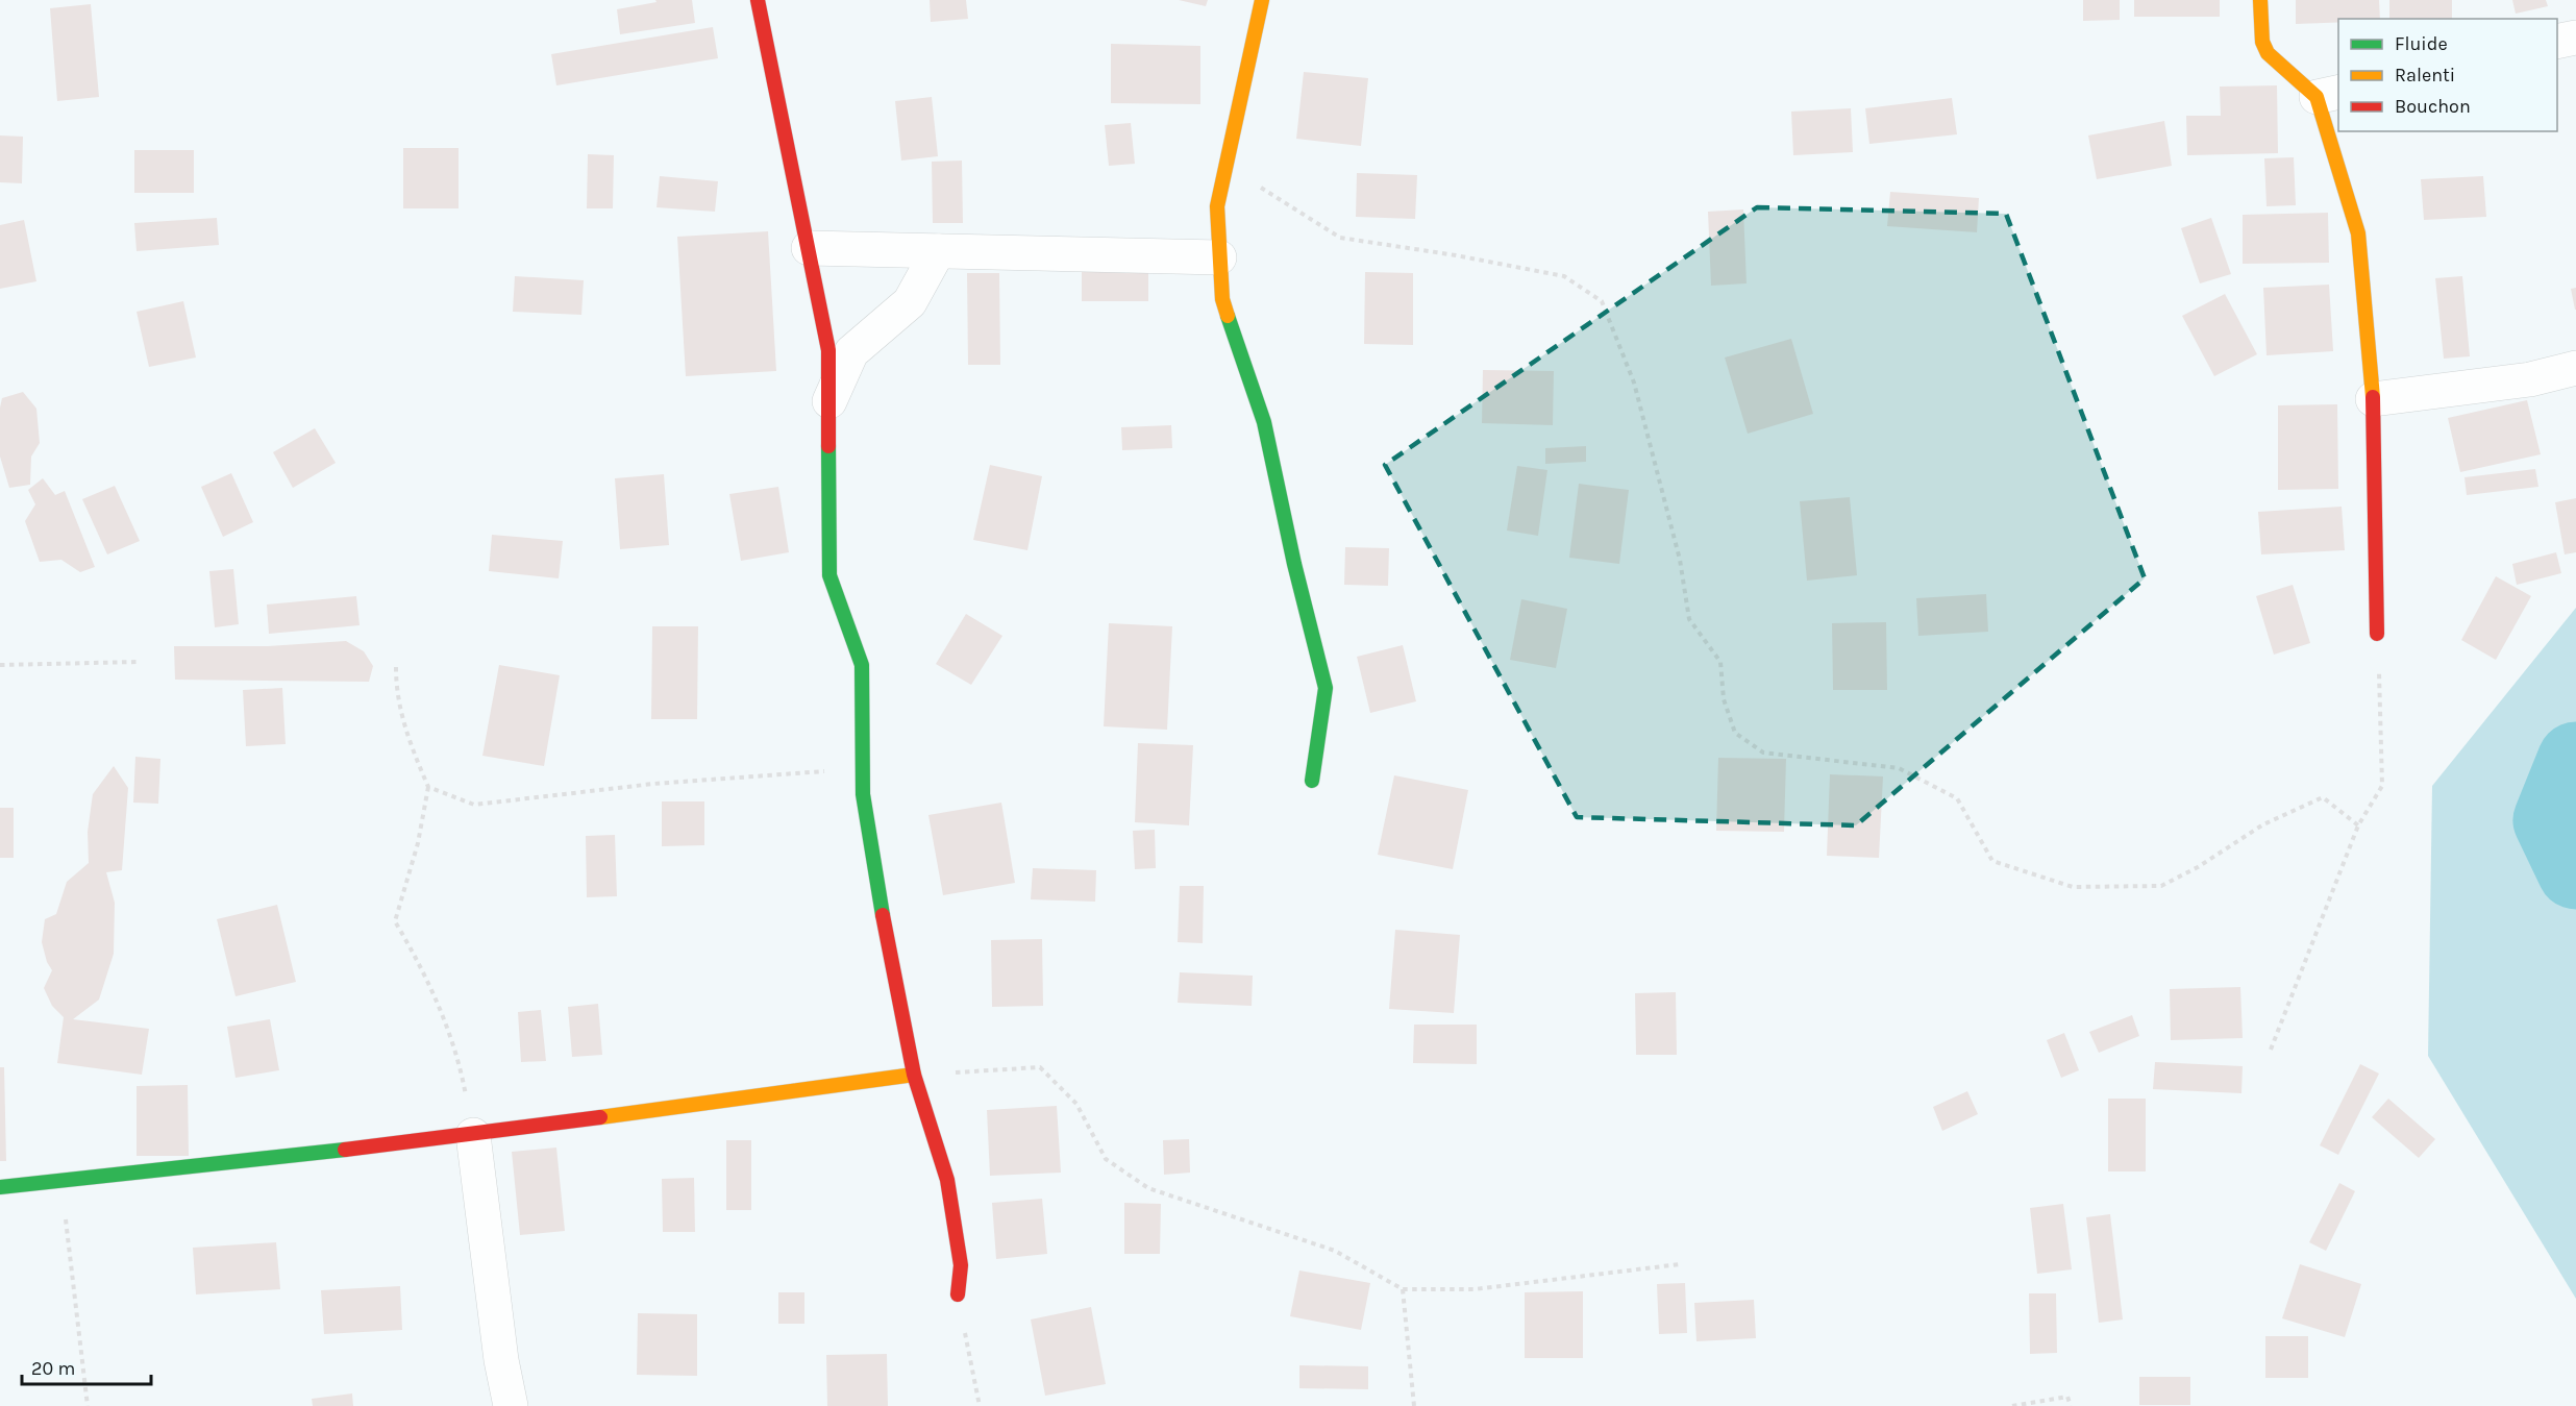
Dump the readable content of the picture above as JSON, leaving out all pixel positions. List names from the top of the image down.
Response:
{
  "legend": ["Fluide", "Ralenti", "Bouchon"],
  "scale_bar": "20 m"
}
